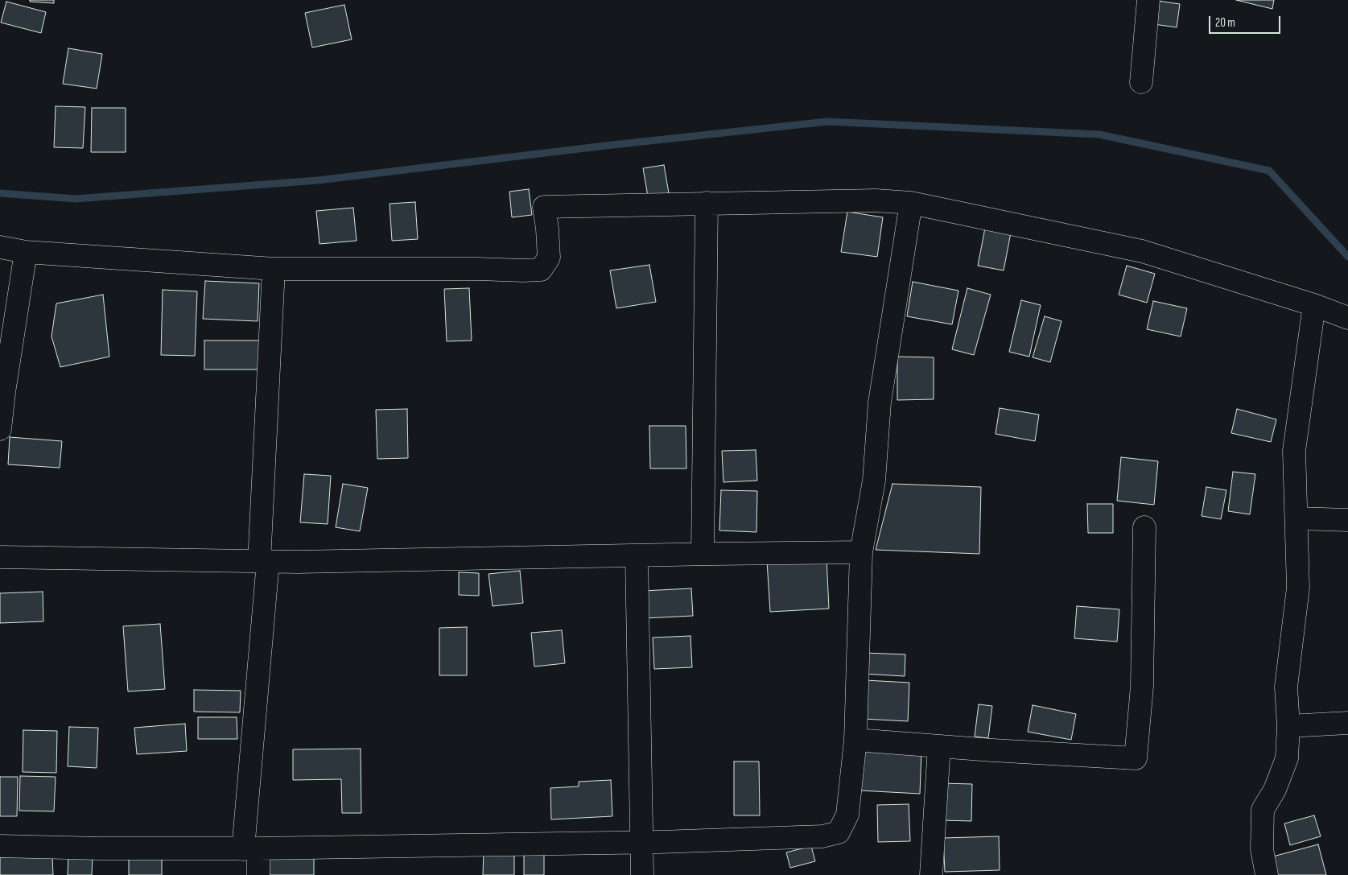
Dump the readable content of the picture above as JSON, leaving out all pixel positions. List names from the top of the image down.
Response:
{
  "scale_bar": "20 m"
}
